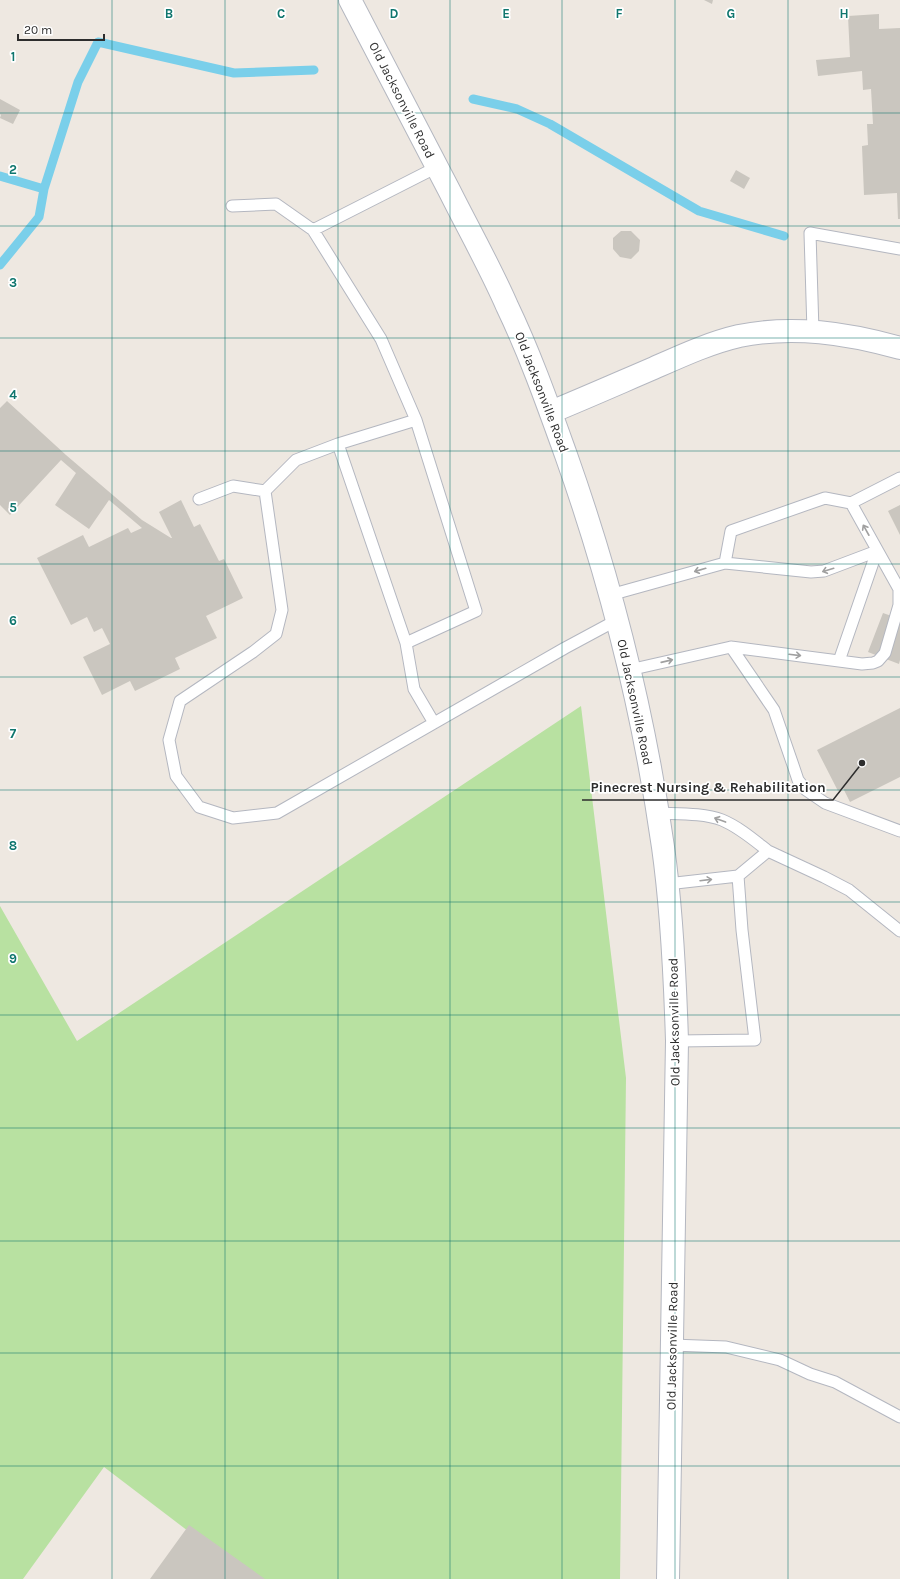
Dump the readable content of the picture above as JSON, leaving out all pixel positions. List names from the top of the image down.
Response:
{
  "streets": {
    "main road": ["Old Jacksonville Road"]
  },
  "places": ["Pinecrest Nursing & Rehabilitation"],
  "scale_bar": "20 m",
  "grid": {
    "columns": [
      "B",
      "C",
      "D",
      "E",
      "F",
      "G",
      "H"
    ],
    "rows": [
      "1",
      "2",
      "3",
      "4",
      "5",
      "6",
      "7",
      "8",
      "9"
    ]
  }
}
